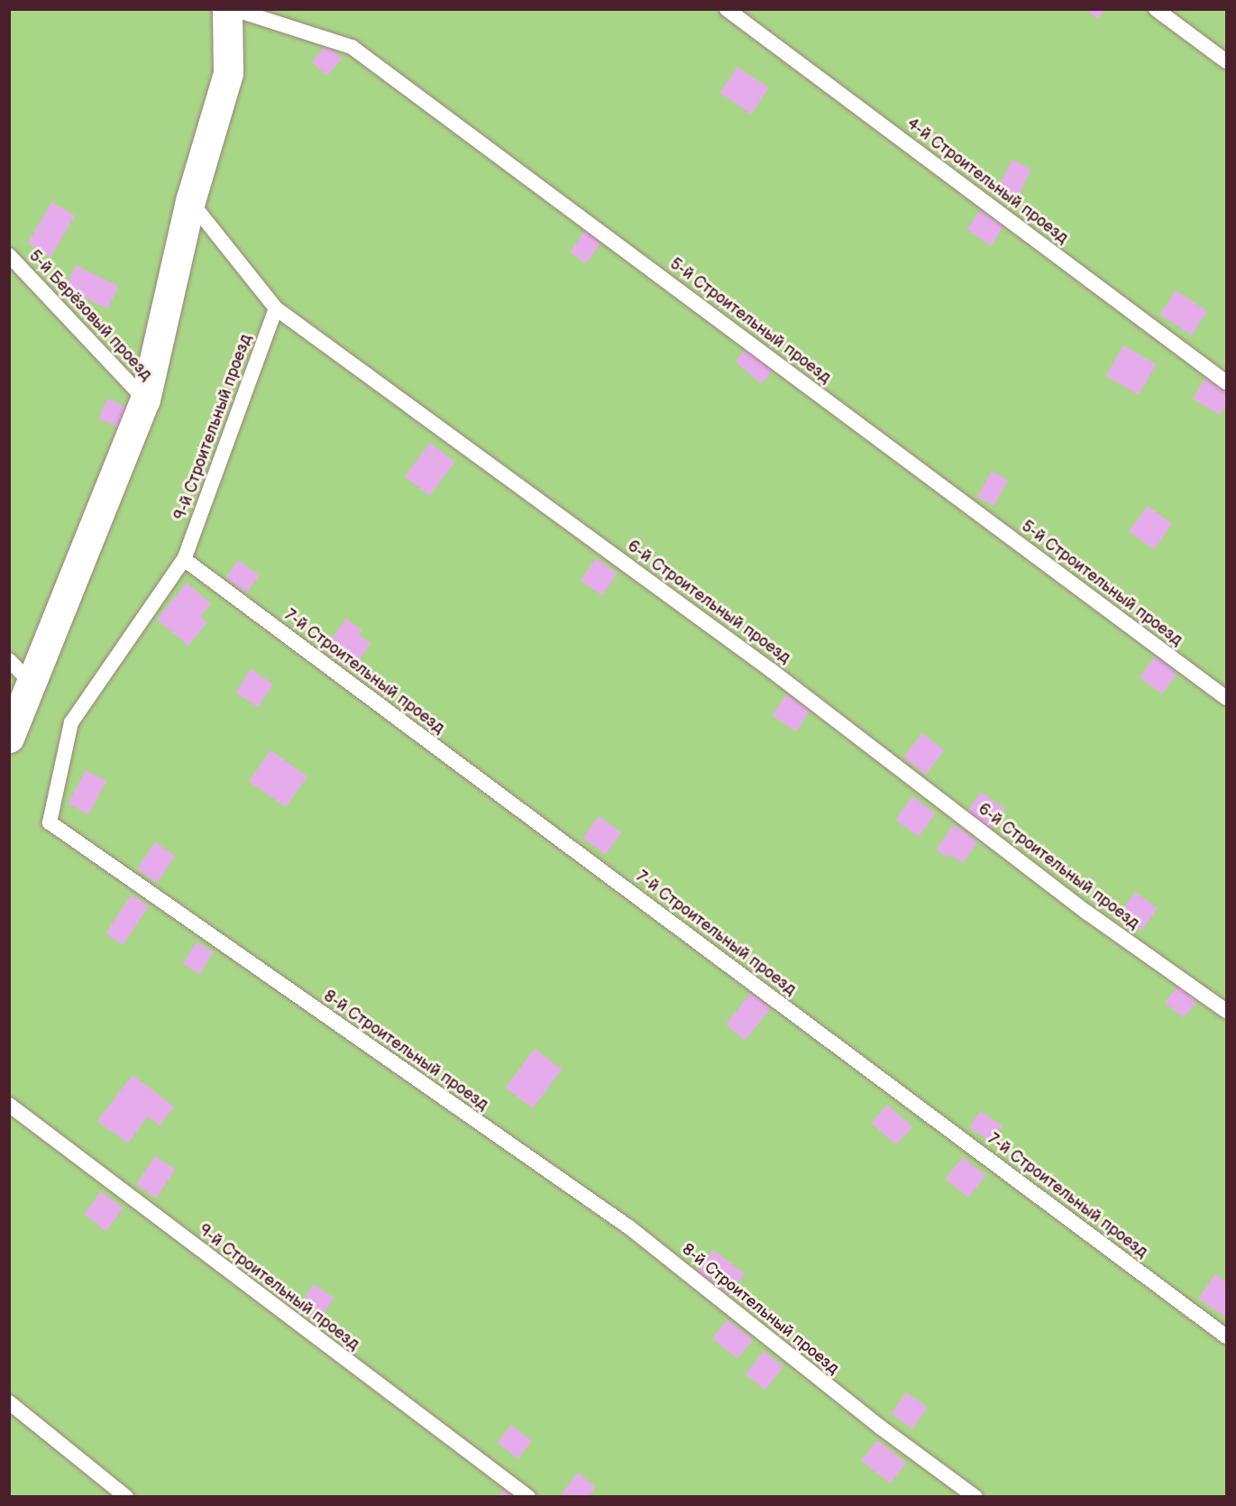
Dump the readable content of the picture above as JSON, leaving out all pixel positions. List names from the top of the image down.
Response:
{
  "streets": {
    "lane": [
      "4-й Строительный проезд",
      "5-й Берёзовый проезд",
      "5-й Строительный проезд",
      "9-й Строительный проезд",
      "6-й Строительный проезд",
      "7-й Строительный проезд",
      "8-й Строительный проезд"
    ]
  },
  "crossings": [
    ["9-й Строительный проезд", "6-й Строительный проезд"],
    ["9-й Строительный проезд", "7-й Строительный проезд"],
    ["9-й Строительный проезд", "8-й Строительный проезд"],
    ["7-й Строительный проезд", "8-й Строительный проезд"]
  ]
}
